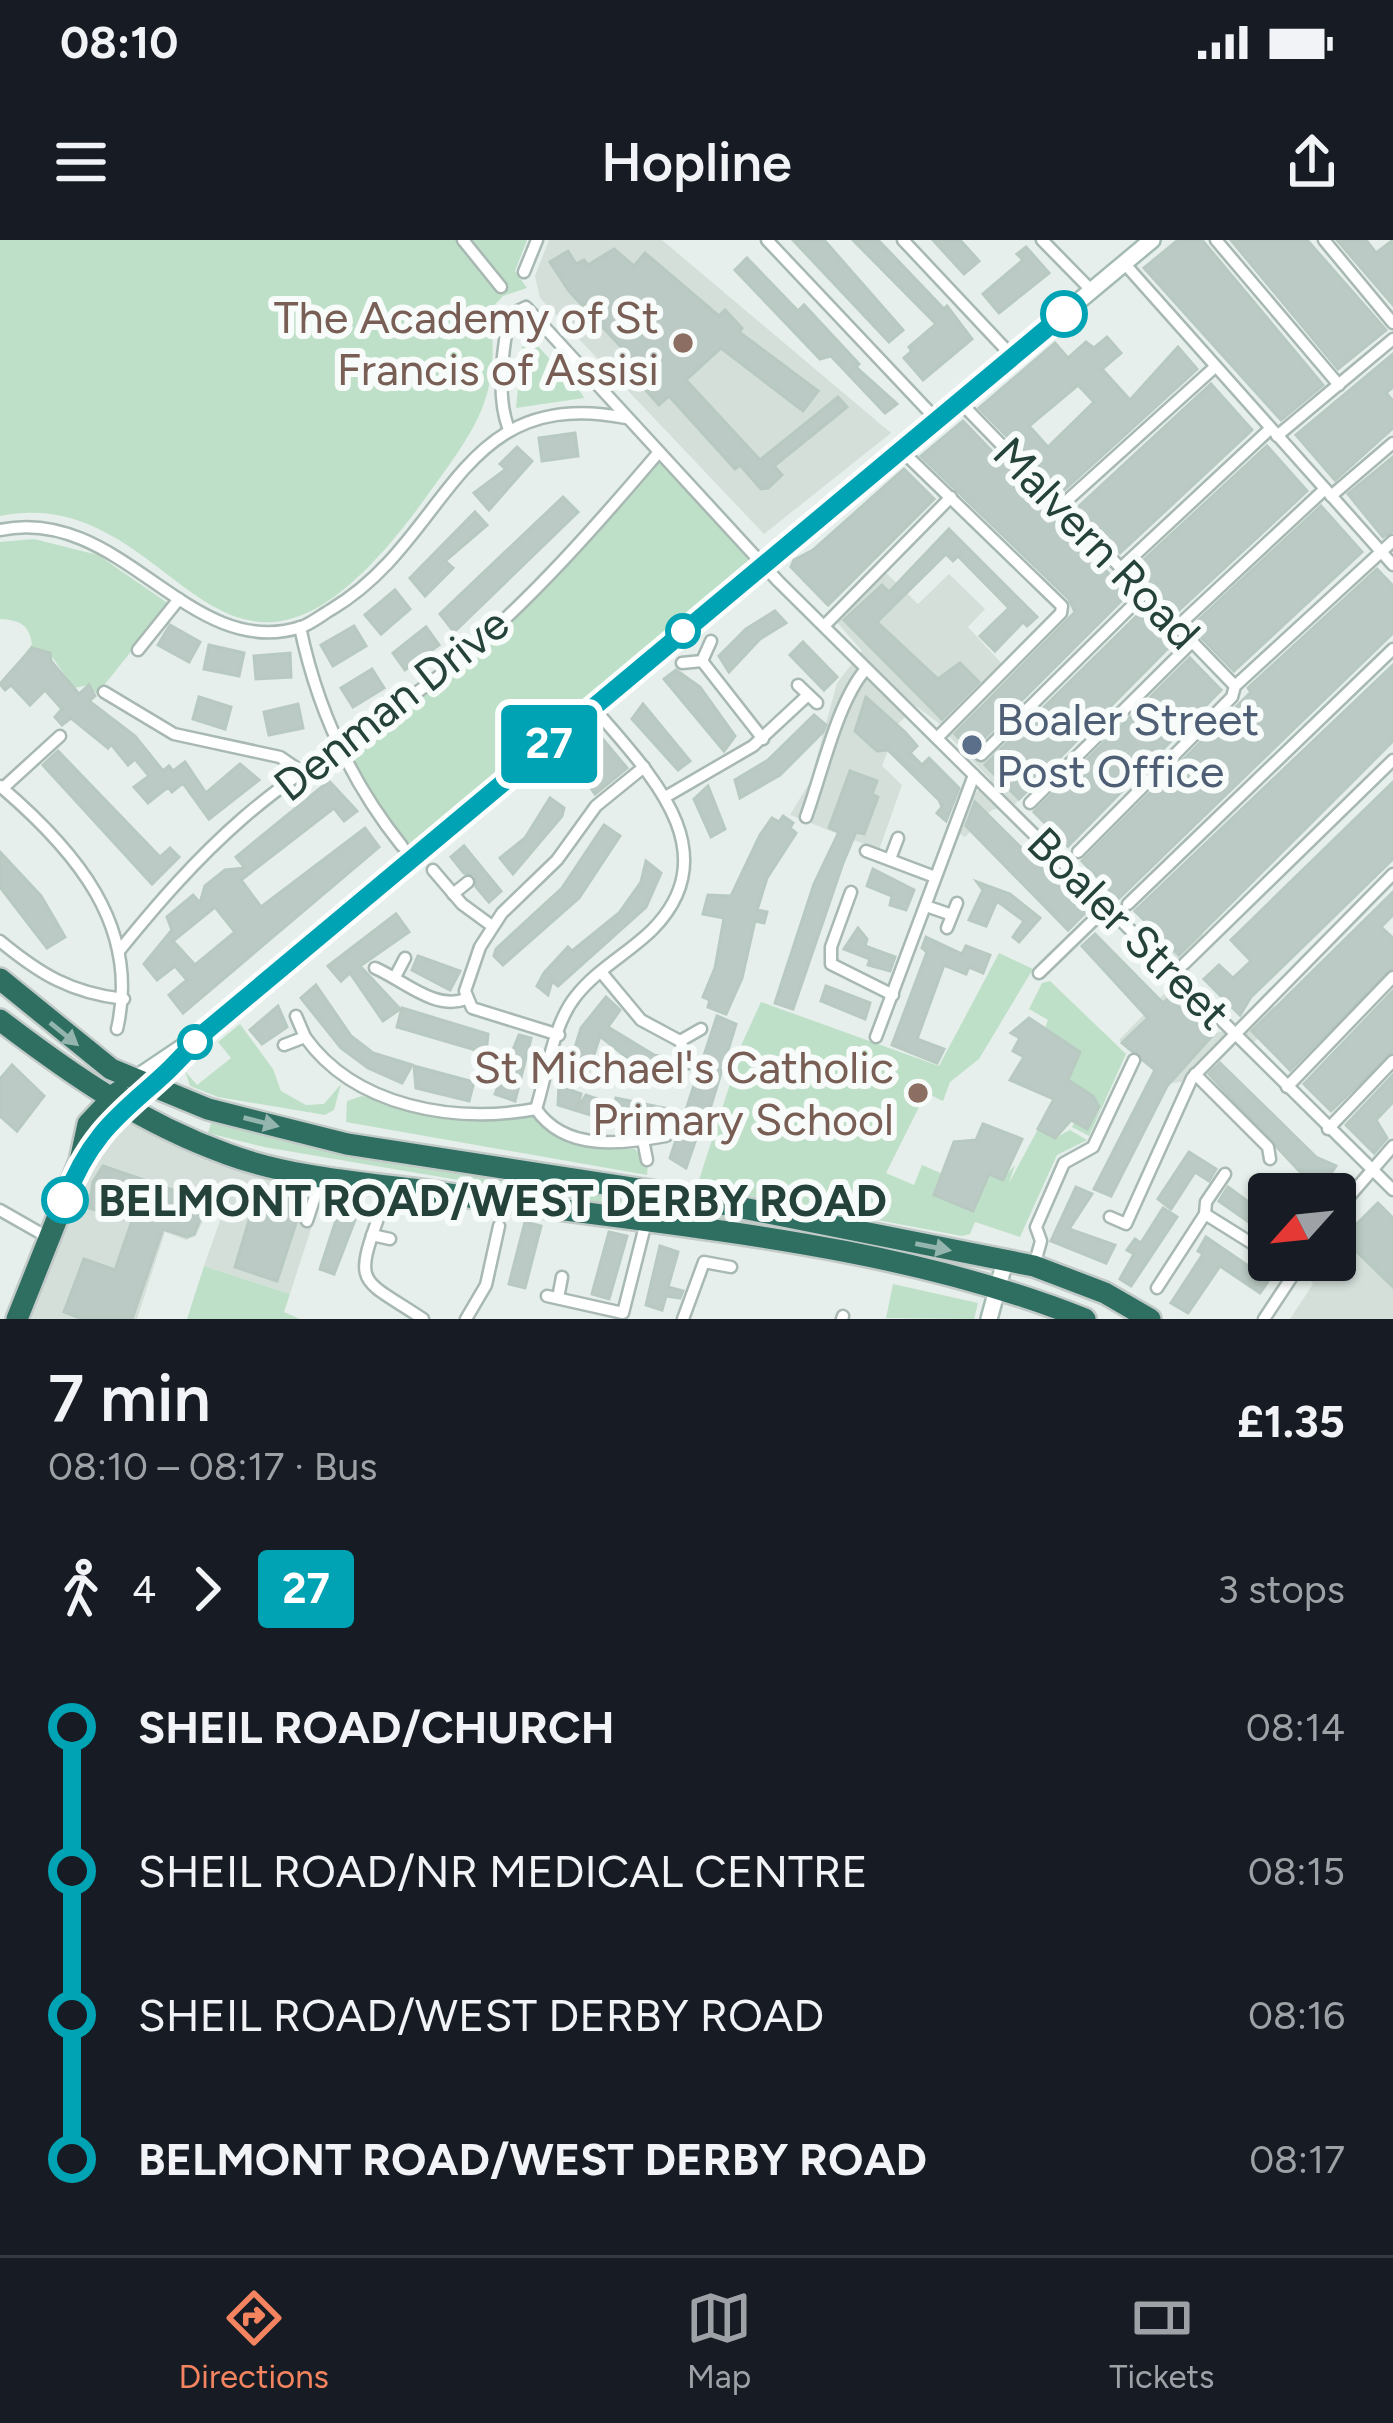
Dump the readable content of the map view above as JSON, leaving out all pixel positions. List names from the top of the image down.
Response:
{
  "streets": {
    "street": ["Malvern Road", "Denman Drive", "Boaler Street"]
  },
  "crossings": [
    ["Denman Drive", "Boaler Street"]
  ],
  "places": [
    "The Academy of St Francis of Assisi",
    "Boaler Street Post Office",
    "St Michael's Catholic Primary School",
    "BELMONT ROAD/WEST DERBY ROAD"
  ],
  "lines": ["bus line 27"],
  "north": "bottom left",
  "page": {
    "status": "08:10",
    "header": "Hopline",
    "on_map": "27",
    "heading": ["7 min", "08:10 – 08:17 · Bus", "£1.35"],
    "legs": ["4", "27", "3 stops"],
    "list": [
      {
        "name": "SHEIL ROAD/CHURCH",
        "value": "08:14"
      },
      {
        "name": "SHEIL ROAD/NR MEDICAL CENTRE",
        "value": "08:15"
      },
      {
        "name": "SHEIL ROAD/WEST DERBY ROAD",
        "value": "08:16"
      },
      {
        "name": "BELMONT ROAD/WEST DERBY ROAD",
        "value": "08:17"
      }
    ],
    "tabs": ["Directions", "Map", "Tickets"]
  }
}
